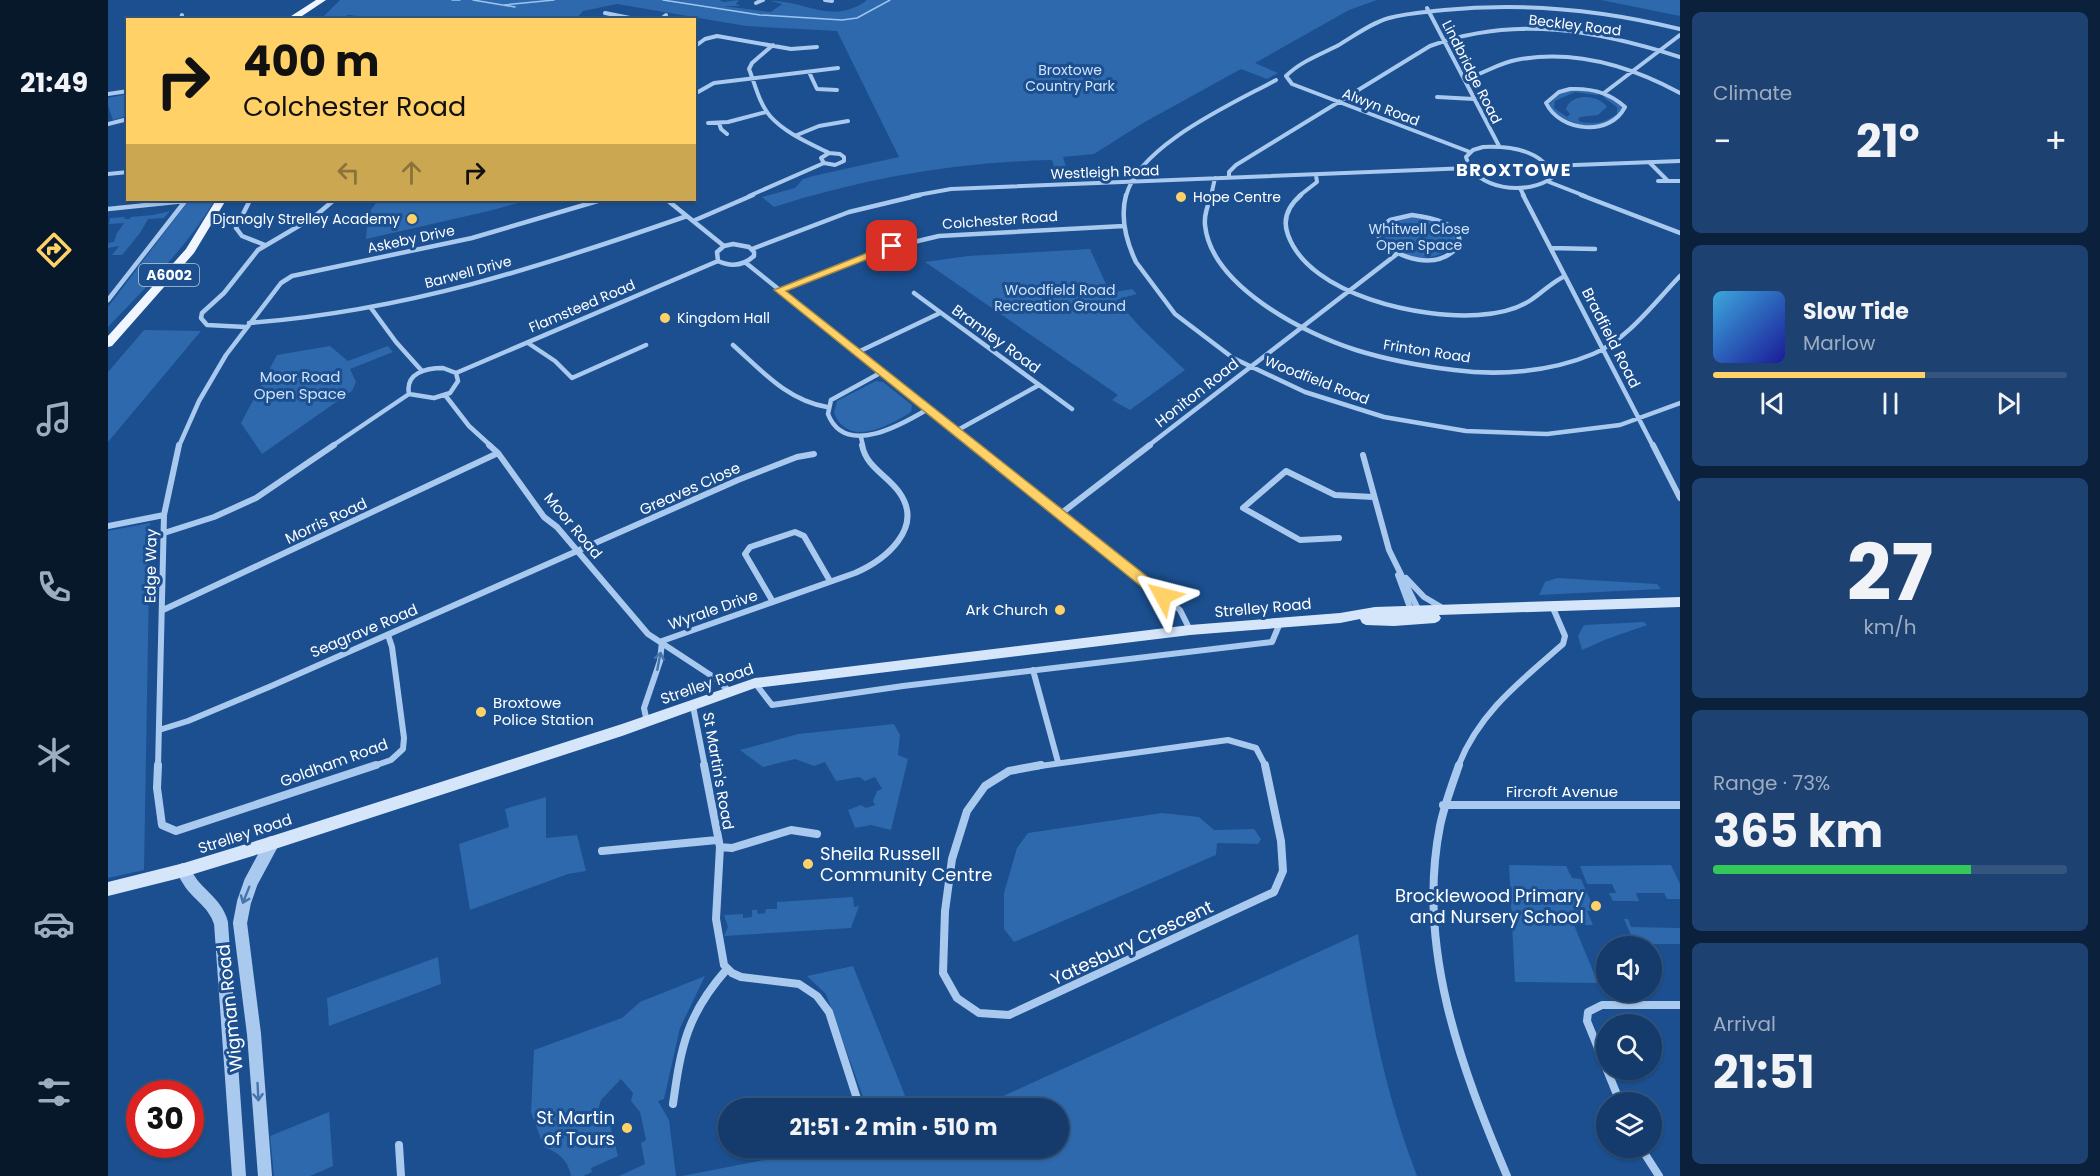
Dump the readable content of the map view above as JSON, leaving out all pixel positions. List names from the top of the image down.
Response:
{
  "streets": {
    "main road": ["A6002", "Strelley Road"],
    "street": [
      "Beckley Road",
      "Lindbridge Road",
      "Alwyn Road",
      "Westleigh Road",
      "Colchester Road",
      "Askeby Drive",
      "Barwell Drive",
      "Flamsteed Road",
      "Bradfield Road",
      "Bramley Road",
      "Frinton Road",
      "Woodfield Road",
      "Honiton Road",
      "Greaves Close",
      "Morris Road",
      "Moor Road",
      "Edge Way",
      "Wyrale Drive",
      "Seagrave Road",
      "Goldham Road",
      "St Martin's Road",
      "Fircroft Avenue",
      "Yatesbury Crescent",
      "Wigman Road"
    ]
  },
  "crossings": [
    ["Beckley Road", "Lindbridge Road"],
    ["Beckley Road", "Alwyn Road"],
    ["Lindbridge Road", "Alwyn Road"],
    ["Westleigh Road", "Frinton Road"],
    ["Westleigh Road", "Woodfield Road"],
    ["Colchester Road", "Woodfield Road"],
    ["Askeby Drive", "Barwell Drive"],
    ["Askeby Drive", "Edge Way"],
    ["Barwell Drive", "Edge Way"],
    ["Bradfield Road", "Frinton Road"],
    ["Bradfield Road", "Woodfield Road"],
    ["Frinton Road", "Honiton Road"],
    ["Woodfield Road", "Honiton Road"],
    ["Greaves Close", "Moor Road"],
    ["Greaves Close", "Seagrave Road"],
    ["Morris Road", "Moor Road"],
    ["Morris Road", "Edge Way"],
    ["Moor Road", "Strelley Road"],
    ["Moor Road", "Wyrale Drive"],
    ["Moor Road", "Seagrave Road"],
    ["Edge Way", "Seagrave Road"],
    ["Edge Way", "Goldham Road"],
    ["Strelley Road", "St Martin's Road"],
    ["Strelley Road", "Wigman Road"],
    ["Seagrave Road", "Goldham Road"]
  ],
  "districts": ["BROXTOWE"],
  "parks": [
    "Broxtowe Country Park",
    "Whitwell Close Open Space",
    "Woodfield Road Recreation Ground",
    "Moor Road Open Space"
  ],
  "places": [
    "Hope Centre",
    "Djanogly Strelley Academy",
    "Kingdom Hall",
    "Ark Church",
    "Broxtowe Police Station",
    "Sheila Russell Community Centre",
    "Brocklewood Primary and Nursery School",
    "St Martin of Tours"
  ],
  "page": {
    "tabs": "21:49",
    "tile": [
      "Climate",
      ["27", "km/h"],
      ["Range · 73%", "365 km"],
      ["Arrival", "21:51"]
    ],
    "turn": ["400 m", "Colchester Road"],
    "heat": ["−", "21°", "+"],
    "song": ["Slow Tide", "Marlow"],
    "limit": "30",
    "trip": "21:51 · 2 min · 510 m"
  }
}
